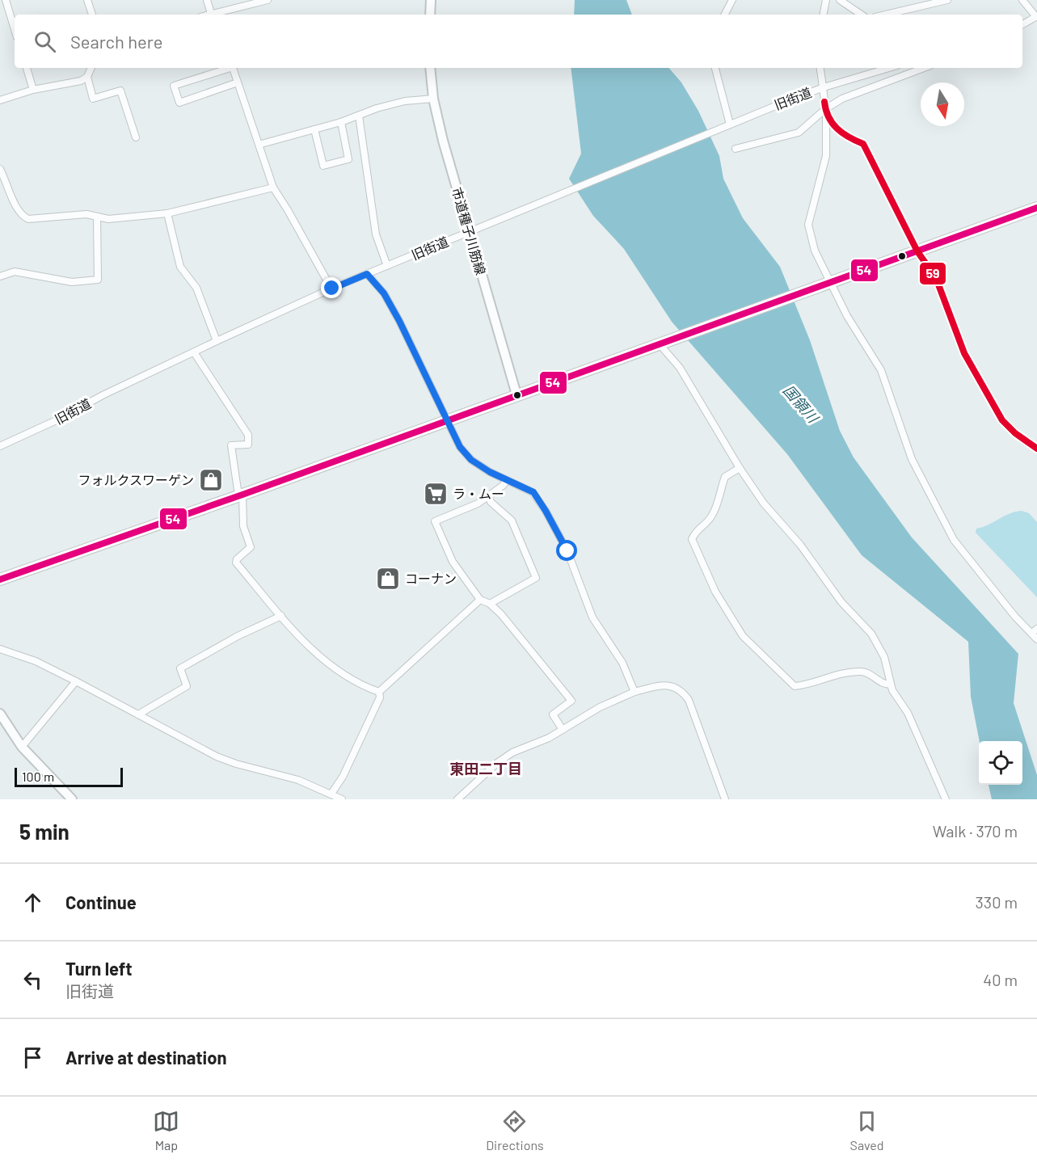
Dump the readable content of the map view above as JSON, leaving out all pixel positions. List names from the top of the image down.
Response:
{
  "streets": {
    "street": ["旧街道", "市道種子川筋線"]
  },
  "crossings": [
    ["旧街道", "市道種子川筋線"]
  ],
  "districts": ["東田二丁目"],
  "water": ["国領川"],
  "places": {
    "shop": ["フォルクスワーゲン", "コーナン"],
    "supermarket": ["ラ・ムー"]
  },
  "lines": ["transit line 59", "transit line 54"],
  "scale_bar": "100 m",
  "north": "bottom",
  "page": {
    "search": "Search here",
    "scale": "100 m",
    "heading": ["5 min", "Walk · 370 m"],
    "list": [
      ["Continue", "330 m"],
      ["Turn left", "旧街道", "40 m"],
      "Arrive at destination"
    ],
    "nav": ["Map", "Directions", "Saved"]
  }
}
